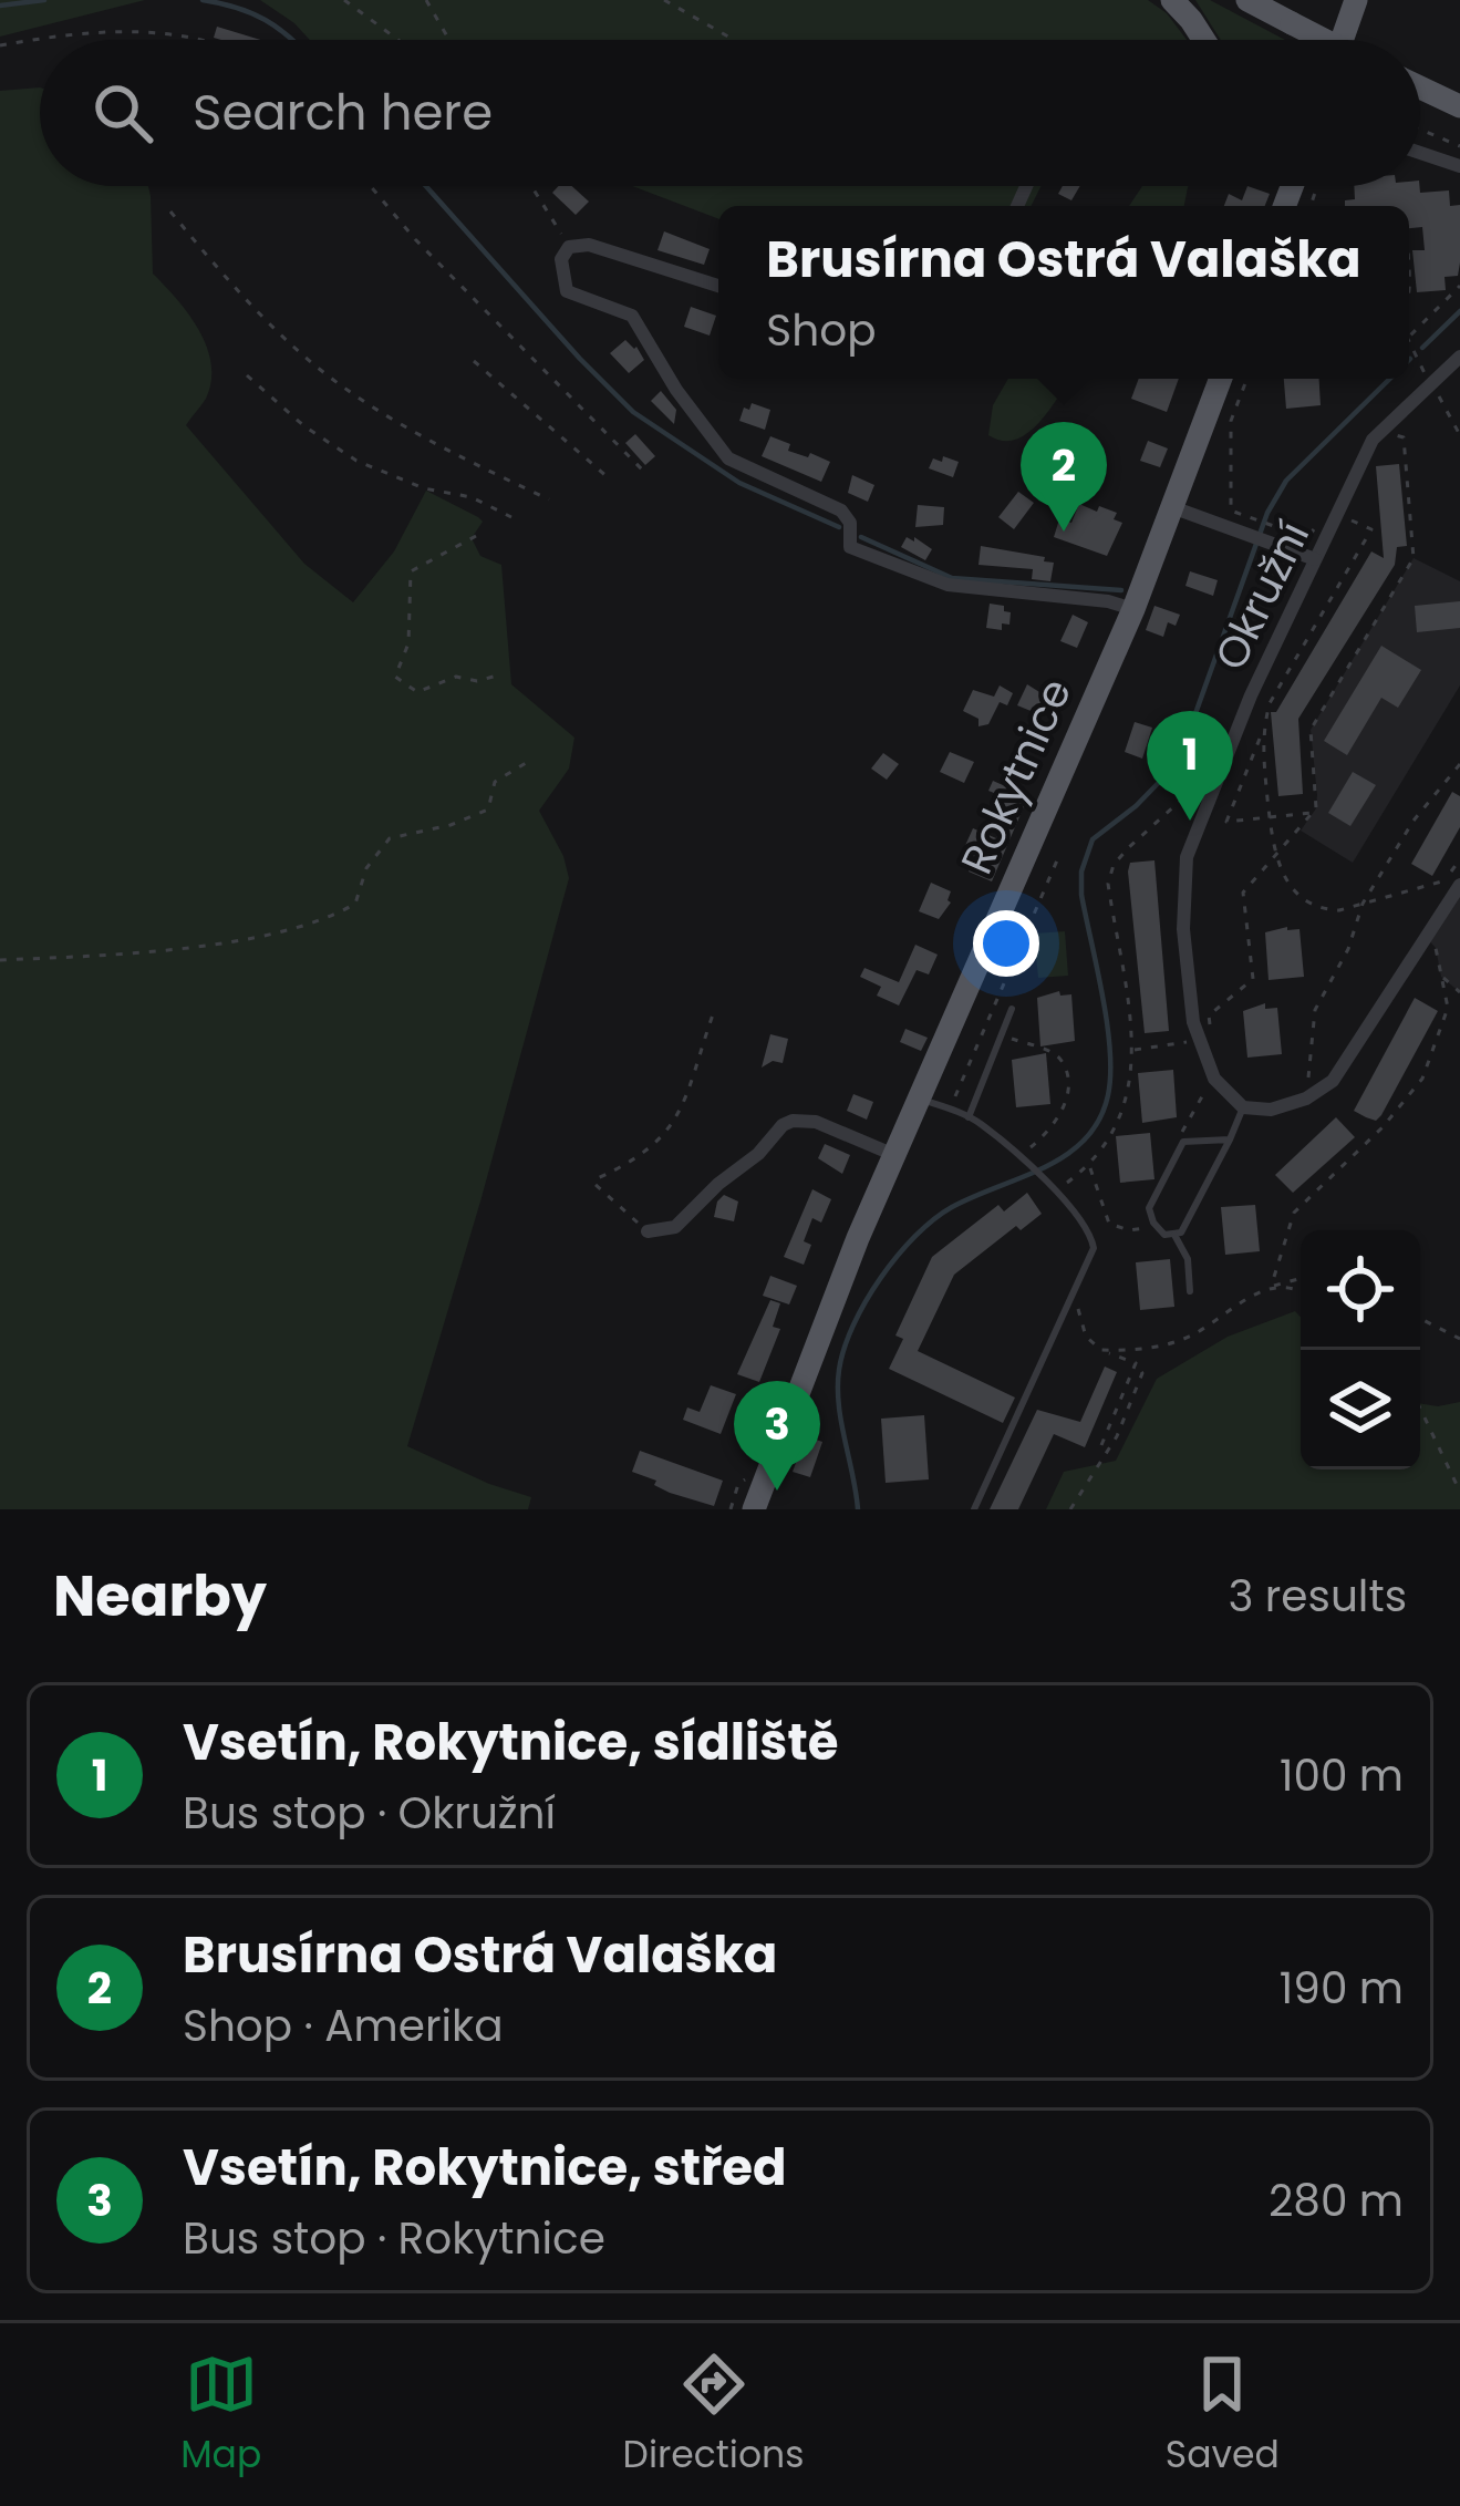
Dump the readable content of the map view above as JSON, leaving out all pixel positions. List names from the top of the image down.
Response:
{
  "streets": {
    "main road": ["Rokytnice"],
    "street": ["Okružní"]
  },
  "page": {
    "search": "Search here",
    "popup": ["Brusírna Ostrá Valaška", "Shop"],
    "pins": ["2", "1", "3"],
    "heading": ["Nearby", "3 results"],
    "list": [
      {
        "mark": "1",
        "name": "Vsetín, Rokytnice, sídliště",
        "note": "Bus stop · Okružní",
        "value": "100 m"
      },
      {
        "mark": "2",
        "name": "Brusírna Ostrá Valaška",
        "note": "Shop · Amerika",
        "value": "190 m"
      },
      {
        "mark": "3",
        "name": "Vsetín, Rokytnice, střed",
        "note": "Bus stop · Rokytnice",
        "value": "280 m"
      }
    ],
    "nav": ["Map", "Directions", "Saved"]
  }
}
